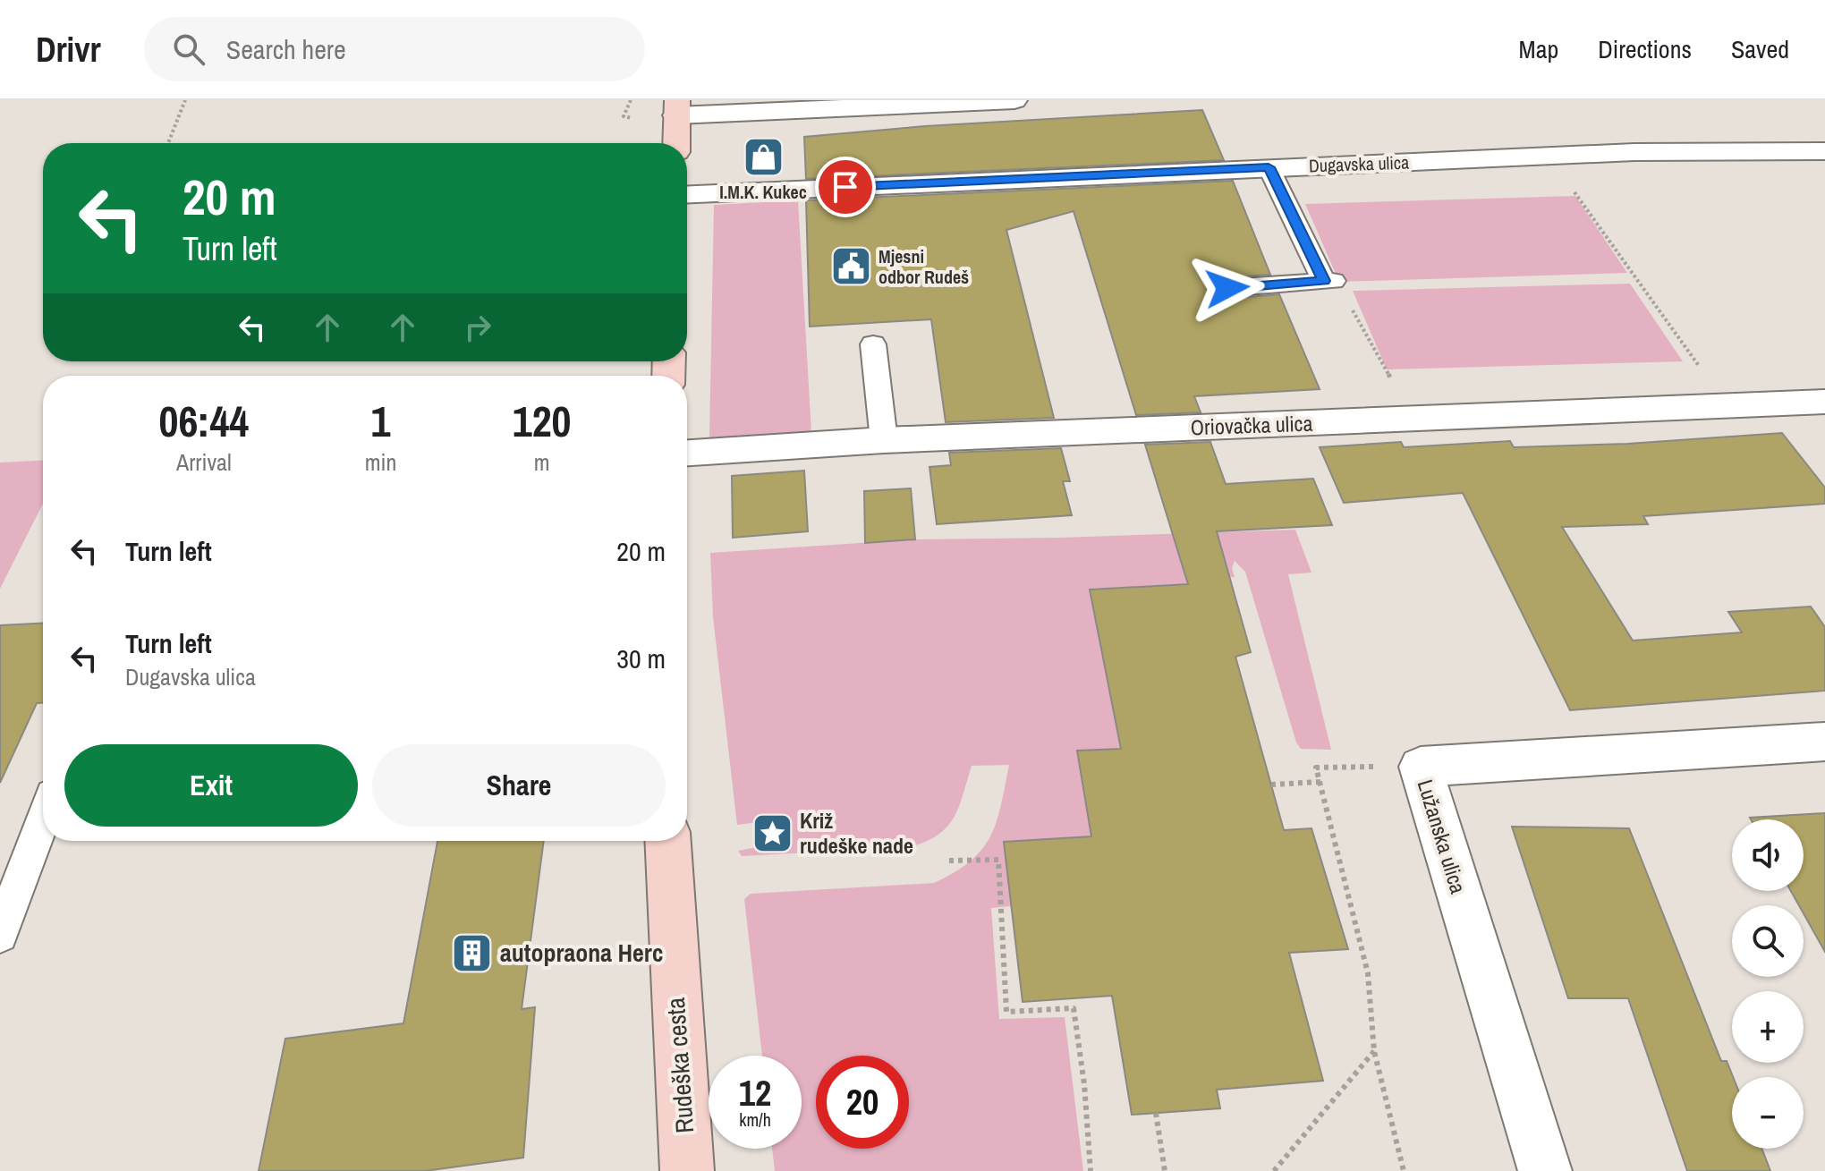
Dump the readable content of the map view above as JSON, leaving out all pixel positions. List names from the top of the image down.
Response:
{
  "streets": {
    "street": [
      "Dugavska ulica",
      "Oriovačka ulica",
      "Lužanska ulica",
      "Rudeška cesta"
    ]
  },
  "places": {
    "shop": ["I.M.K. Kukec"],
    "public building": ["Mjesni odbor Rudeš"],
    "place": ["Križ rudeške nade"],
    "building": ["autopraona Herc"]
  },
  "page": {
    "header": "Drivr",
    "search": "Search here",
    "nav": ["Map", "Directions", "Saved"],
    "turn": ["20 m", "Turn left"],
    "eta": [
      "06:44",
      "Arrival",
      "1",
      "min",
      "120",
      "m"
    ],
    "list": [
      {
        "name": "Turn left",
        "value": "20 m"
      },
      {
        "name": "Turn left",
        "note": "Dugavska ulica",
        "value": "30 m"
      }
    ],
    "buttons": ["Exit", "Share"],
    "map_buttons": ["+", "−"],
    "speed": "12 km/h",
    "limit": "20"
  }
}
